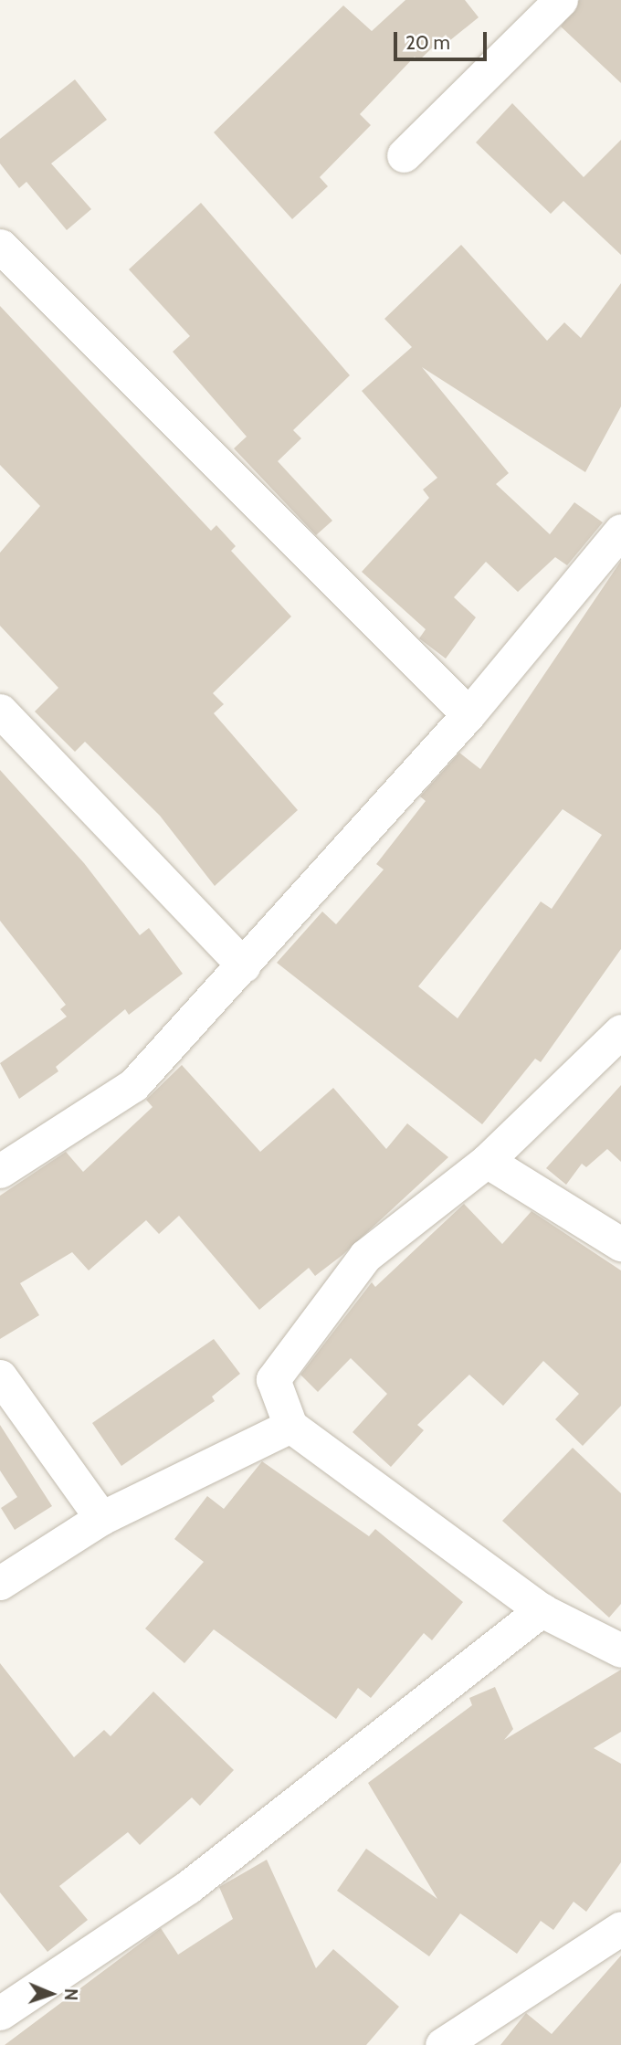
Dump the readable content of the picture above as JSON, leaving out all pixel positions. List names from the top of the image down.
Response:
{
  "scale_bar": "20 m",
  "north": "right"
}
